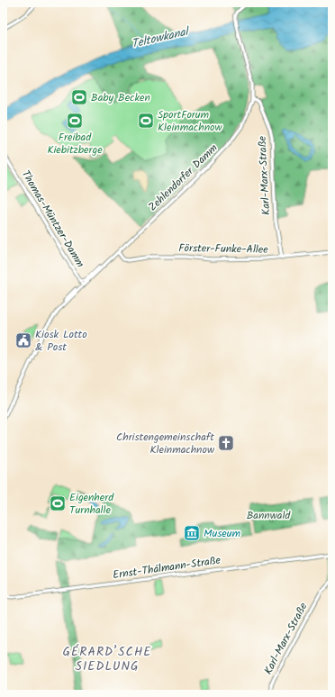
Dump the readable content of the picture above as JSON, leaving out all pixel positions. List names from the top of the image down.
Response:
{
  "streets": {
    "street": [
      "Karl-Marx-Straße",
      "Zehlendorfer Damm",
      "Thomas-Müntzer-Damm",
      "Förster-Funke-Allee",
      "Ernst-Thälmann-Straße"
    ]
  },
  "crossings": [
    ["Karl-Marx-Straße", "Zehlendorfer Damm"],
    ["Karl-Marx-Straße", "Förster-Funke-Allee"],
    ["Zehlendorfer Damm", "Thomas-Müntzer-Damm"],
    ["Zehlendorfer Damm", "Förster-Funke-Allee"]
  ],
  "districts": ["GÉRARD’SCHE SIEDLUNG"],
  "water": ["Teltowkanal"],
  "parks": ["Bannwald"],
  "places": {
    "sports": [
      "Baby Becken",
      "Freibad Kiebitzberge",
      "SportForum Kleinmachnow",
      "Eigenherd Turnhalle"
    ],
    "public building": ["Kiosk Lotto & Post"],
    "church": ["Christengemeinschaft Kleinmachnow"],
    "museum": ["Museum"]
  }
}
